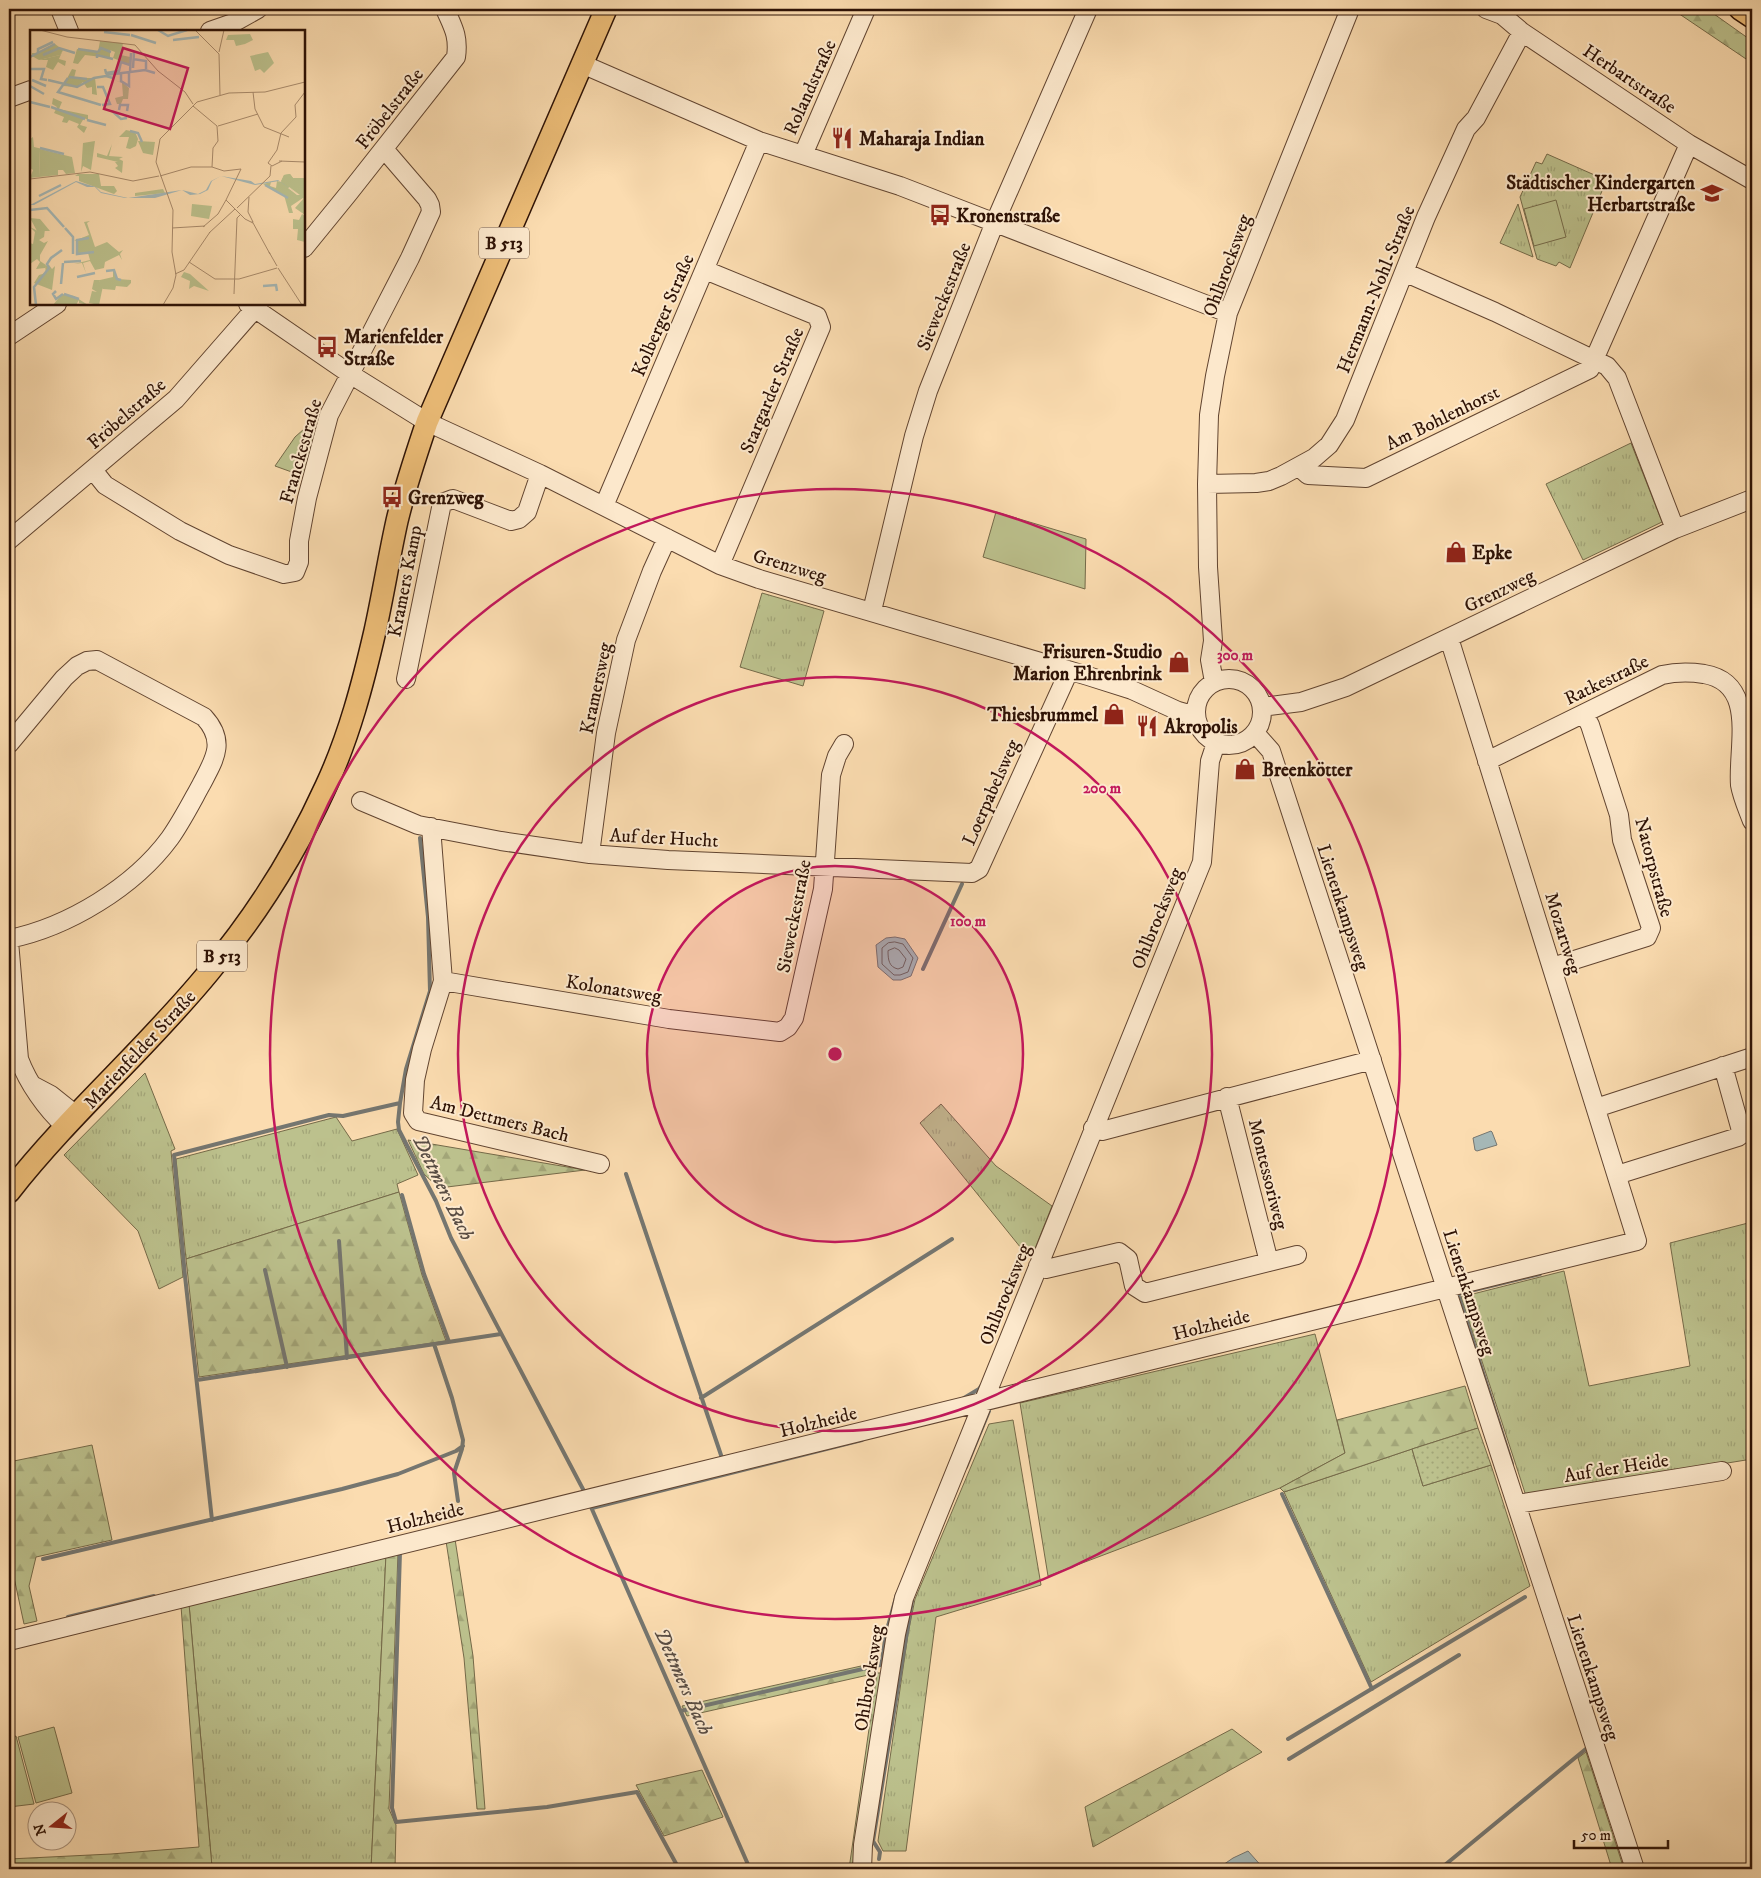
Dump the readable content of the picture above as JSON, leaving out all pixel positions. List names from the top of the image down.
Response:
{
  "streets": {
    "main road": ["B 513", "Marienfelder Straße"],
    "street": [
      "Herbartstraße",
      "Rolandstraße",
      "Fröbelstraße",
      "Ohlbrocksweg",
      "Hermann-Nohl-Straße",
      "Sieweckestraße",
      "Kolberger Straße",
      "Stargarder Straße",
      "Am Bohlenhorst",
      "Franckestraße",
      "Grenzweg",
      "Kramers Kamp",
      "Ratkestraße",
      "Kramersweg",
      "Loerpabelsweg",
      "Auf der Hucht",
      "Natorpstraße",
      "Lienenkampsweg",
      "Mozartweg",
      "Kolonatsweg",
      "Am Dettmers Bach",
      "Montessoriweg",
      "Holzheide",
      "Auf der Heide"
    ]
  },
  "crossings": [
    ["Herbartstraße", "Hermann-Nohl-Straße"],
    ["Herbartstraße", "Am Bohlenhorst"],
    ["Fröbelstraße", "Franckestraße"],
    ["Fröbelstraße", "Grenzweg"],
    ["Ohlbrocksweg", "Hermann-Nohl-Straße"],
    ["Ohlbrocksweg", "Grenzweg"],
    ["Ohlbrocksweg", "Lienenkampsweg"],
    ["Ohlbrocksweg", "Montessoriweg"],
    ["Ohlbrocksweg", "Holzheide"],
    ["Hermann-Nohl-Straße", "Am Bohlenhorst"],
    ["Sieweckestraße", "Grenzweg"],
    ["Sieweckestraße", "Auf der Hucht"],
    ["Sieweckestraße", "Kolonatsweg"],
    ["Kolberger Straße", "Stargarder Straße"],
    ["Kolberger Straße", "Grenzweg"],
    ["Stargarder Straße", "Grenzweg"],
    ["Franckestraße", "Grenzweg"],
    ["Grenzweg", "Kramers Kamp"],
    ["Grenzweg", "Kramersweg"],
    ["Grenzweg", "Loerpabelsweg"],
    ["Grenzweg", "Lienenkampsweg"],
    ["Grenzweg", "Mozartweg"],
    ["Grenzweg", "Marienfelder Straße"],
    ["Ratkestraße", "Natorpstraße"],
    ["Ratkestraße", "Mozartweg"],
    ["Kramersweg", "Auf der Hucht"],
    ["Loerpabelsweg", "Auf der Hucht"],
    ["Auf der Hucht", "Am Dettmers Bach"],
    ["Natorpstraße", "Mozartweg"],
    ["Lienenkampsweg", "Montessoriweg"],
    ["Lienenkampsweg", "Holzheide"],
    ["Lienenkampsweg", "Auf der Heide"],
    ["Mozartweg", "Holzheide"],
    ["Kolonatsweg", "Am Dettmers Bach"]
  ],
  "water": ["Dettmers Bach"],
  "places": {
    "restaurant": ["Maharaja Indian", "Akropolis"],
    "school or university": ["Städtischer Kindergarten Herbartstraße"],
    "bus stop": ["Kronenstraße", "Marienfelder Straße", "Grenzweg"],
    "shop": [
      "Epke",
      "Frisuren-Studio Marion Ehrenbrink",
      "Thiesbrummel",
      "Breenkötter"
    ]
  },
  "scale_bar": "50 m",
  "north": "left",
  "rings": ["300 m", "200 m", "100 m"]
}
